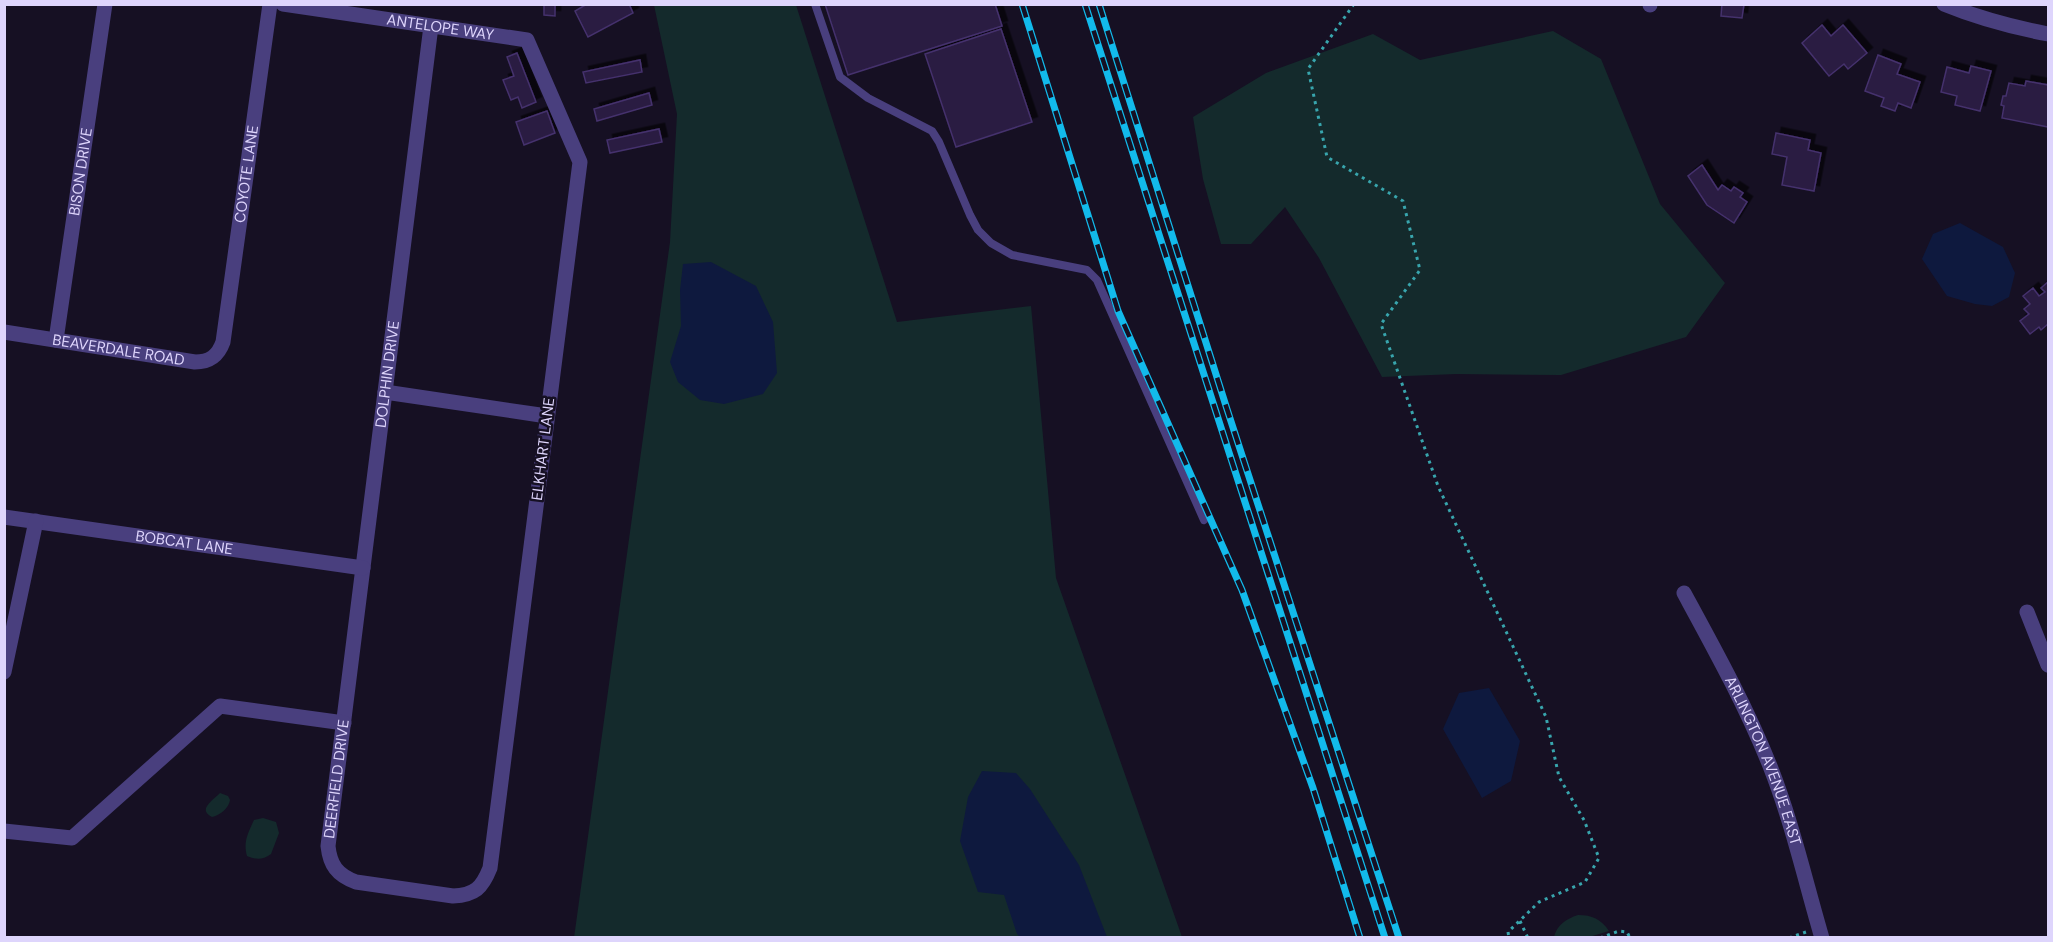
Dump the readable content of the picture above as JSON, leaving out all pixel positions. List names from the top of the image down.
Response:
{
  "streets": {
    "street": [
      "ANTELOPE WAY",
      "BISON DRIVE",
      "COYOTE LANE",
      "BEAVERDALE ROAD",
      "DOLPHIN DRIVE",
      "ELKHART LANE",
      "BOBCAT LANE",
      "ARLINGTON AVENUE EAST",
      "DEERFIELD DRIVE"
    ]
  },
  "crossings": [
    ["ANTELOPE WAY", "DOLPHIN DRIVE"],
    ["ANTELOPE WAY", "ELKHART LANE"],
    ["BISON DRIVE", "BEAVERDALE ROAD"],
    ["COYOTE LANE", "BEAVERDALE ROAD"],
    ["DOLPHIN DRIVE", "BOBCAT LANE"],
    ["DOLPHIN DRIVE", "DEERFIELD DRIVE"],
    ["ELKHART LANE", "DEERFIELD DRIVE"]
  ]
}
